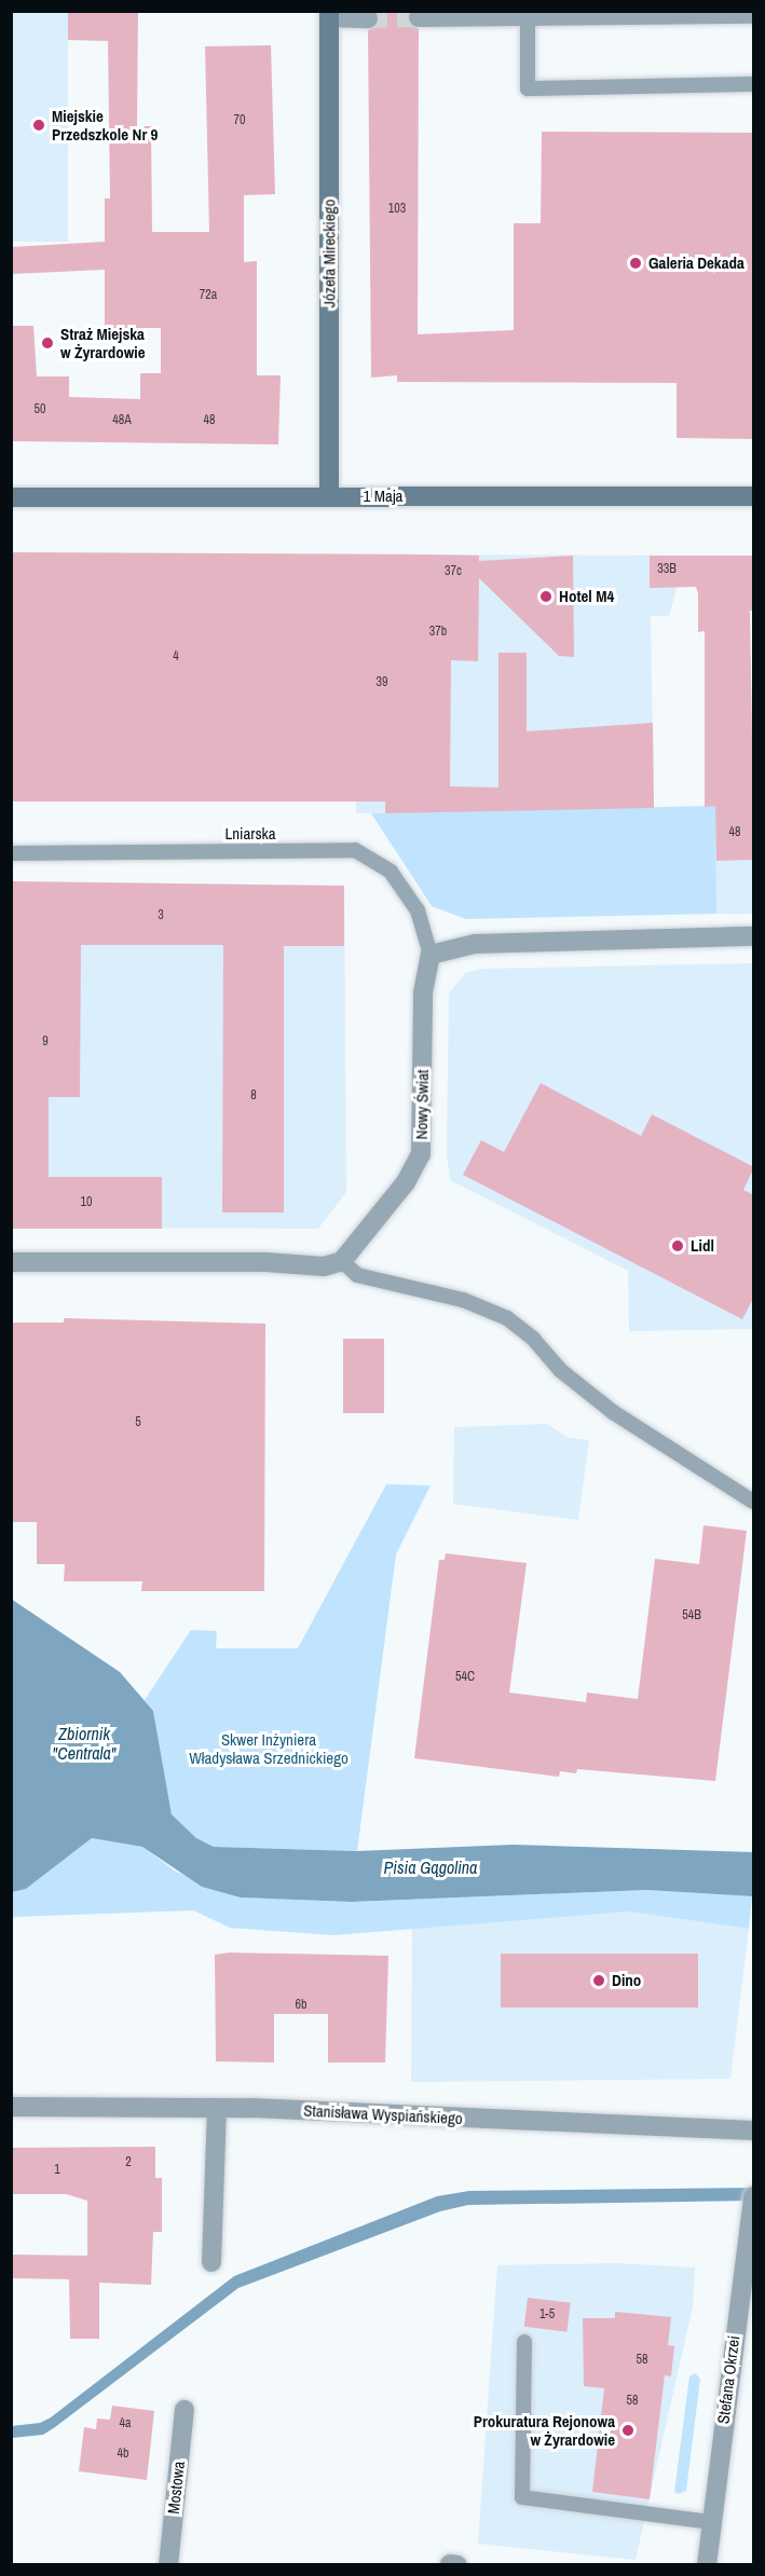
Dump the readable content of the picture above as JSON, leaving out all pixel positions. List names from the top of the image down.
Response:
{
  "streets": {
    "street": [
      "Józefa Mireckiego",
      "1 Maja",
      "Nowy Świat",
      "Stanisława Wyspiańskiego",
      "Stefana Okrzei",
      "Mostowa"
    ],
    "lane": ["Lniarska"]
  },
  "crossings": [
    ["Józefa Mireckiego", "1 Maja"],
    ["Lniarska", "Nowy Świat"]
  ],
  "water": ["Zbiornik \"Centrala\"", "Pisia Gągolina"],
  "parks": ["Skwer Inżyniera Władysława Srzednickiego"],
  "places": [
    "Miejskie Przedszkole Nr 9",
    "Galeria Dekada",
    "Straż Miejska w Żyrardowie",
    "Hotel M4",
    "Lidl",
    "Dino",
    "Prokuratura Rejonowa w Żyrardowie"
  ],
  "house_numbers": [
    "70",
    "103",
    "72a",
    "50",
    "48A",
    "48",
    "33B",
    "37c",
    "37b",
    "4",
    "39",
    "48",
    "3",
    "9",
    "8",
    "10",
    "5",
    "54B",
    "54C",
    "6b",
    "2",
    "1",
    "1-5",
    "58",
    "58",
    "4a",
    "4b"
  ]
}
